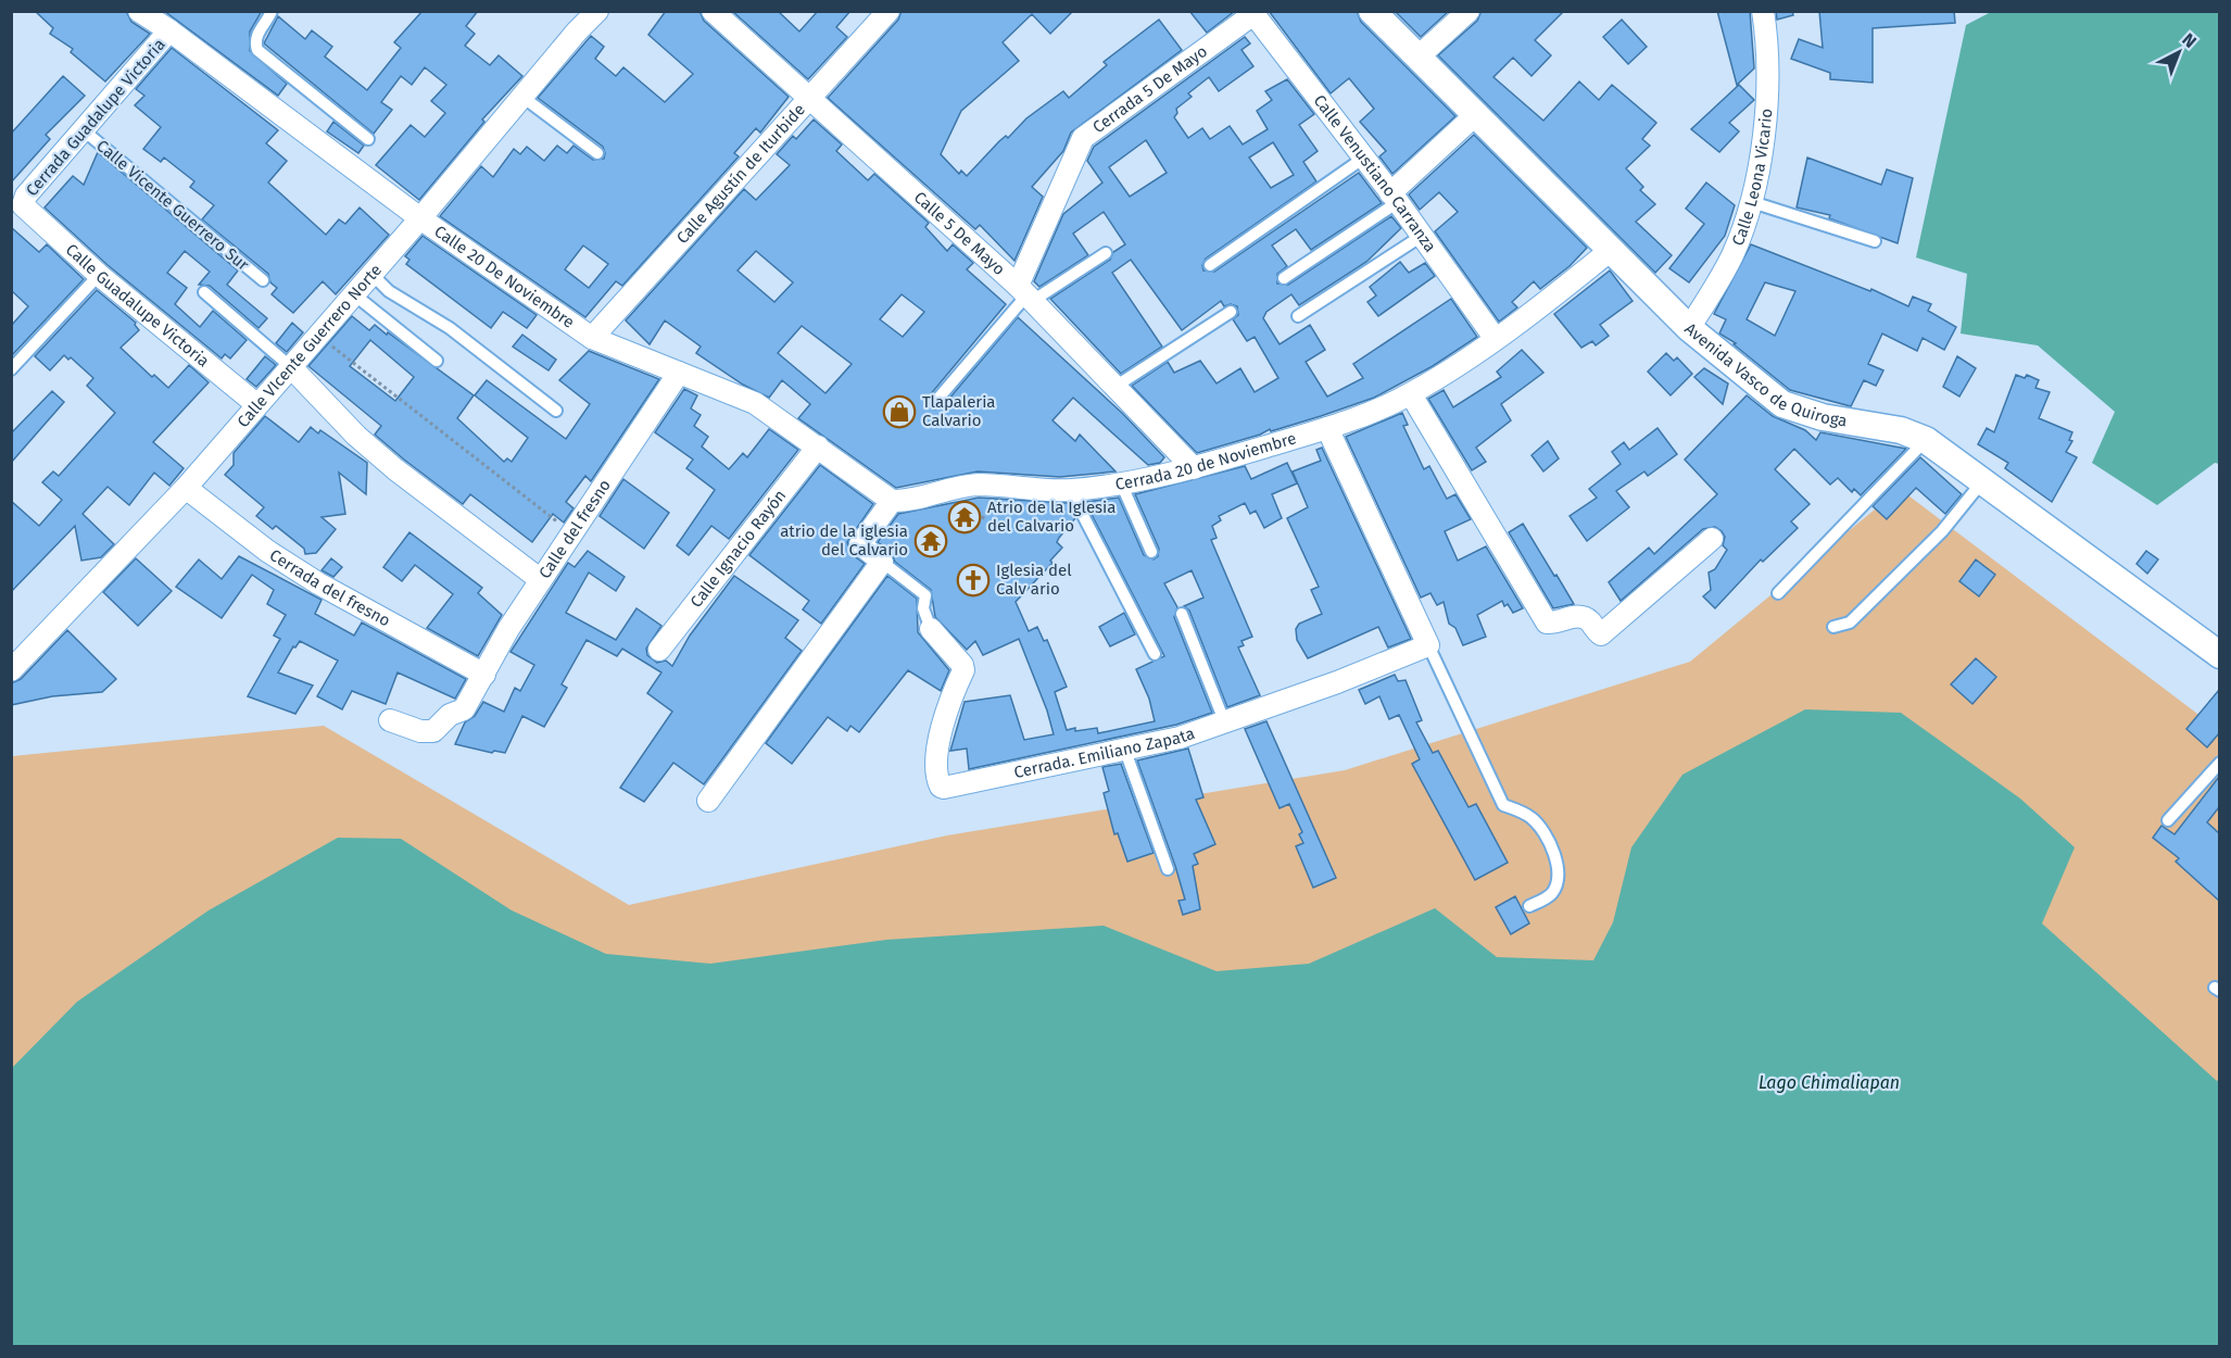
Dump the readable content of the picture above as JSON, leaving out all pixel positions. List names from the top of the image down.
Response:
{
  "streets": {
    "street": [
      "Cerrada 5 De Mayo",
      "Cerrada Guadalupe Victoria",
      "Calle Agustín de Iturbide",
      "Calle Venustiano Carranza",
      "Calle Leona Vicario",
      "Calle 5 De Mayo",
      "Calle 20 De Noviembre",
      "Calle Guadalupe Victoria",
      "Calle VIcente Guerrero Norte",
      "Avenida Vasco de Quiroga",
      "Cerrada 20 de Noviembre",
      "Calle del fresno",
      "Calle Ignacio Rayón",
      "Cerrada del fresno",
      "Cerrada. Emiliano Zapata"
    ],
    "lane": ["Calle Vicente Guerrero Sur"]
  },
  "crossings": [
    ["Cerrada 5 De Mayo", "Calle Venustiano Carranza"],
    ["Cerrada 5 De Mayo", "Calle 5 De Mayo"],
    ["Cerrada Guadalupe Victoria", "Calle Vicente Guerrero Sur"],
    ["Cerrada Guadalupe Victoria", "Calle 20 De Noviembre"],
    ["Cerrada Guadalupe Victoria", "Calle Guadalupe Victoria"],
    ["Calle Agustín de Iturbide", "Calle 5 De Mayo"],
    ["Calle Agustín de Iturbide", "Calle 20 De Noviembre"],
    ["Calle Venustiano Carranza", "Cerrada 20 de Noviembre"],
    ["Calle Leona Vicario", "Avenida Vasco de Quiroga"],
    ["Calle 5 De Mayo", "Cerrada 20 de Noviembre"],
    ["Calle 20 De Noviembre", "Calle VIcente Guerrero Norte"],
    ["Calle 20 De Noviembre", "Cerrada 20 de Noviembre"],
    ["Calle 20 De Noviembre", "Calle del fresno"],
    ["Calle 20 De Noviembre", "Calle Ignacio Rayón"],
    ["Calle Guadalupe Victoria", "Calle VIcente Guerrero Norte"],
    ["Calle VIcente Guerrero Norte", "Cerrada del fresno"],
    ["Avenida Vasco de Quiroga", "Cerrada 20 de Noviembre"],
    ["Calle del fresno", "Cerrada del fresno"]
  ],
  "water": ["Lago Chimaliapan"],
  "places": {
    "shop": ["Tlapaleria Calvario"],
    "temple": ["Atrio de la Iglesia del Calvario", "atrio de la iglesia del Calvario"],
    "church": ["Iglesia del Calv ario"]
  },
  "north": "top right"
}
